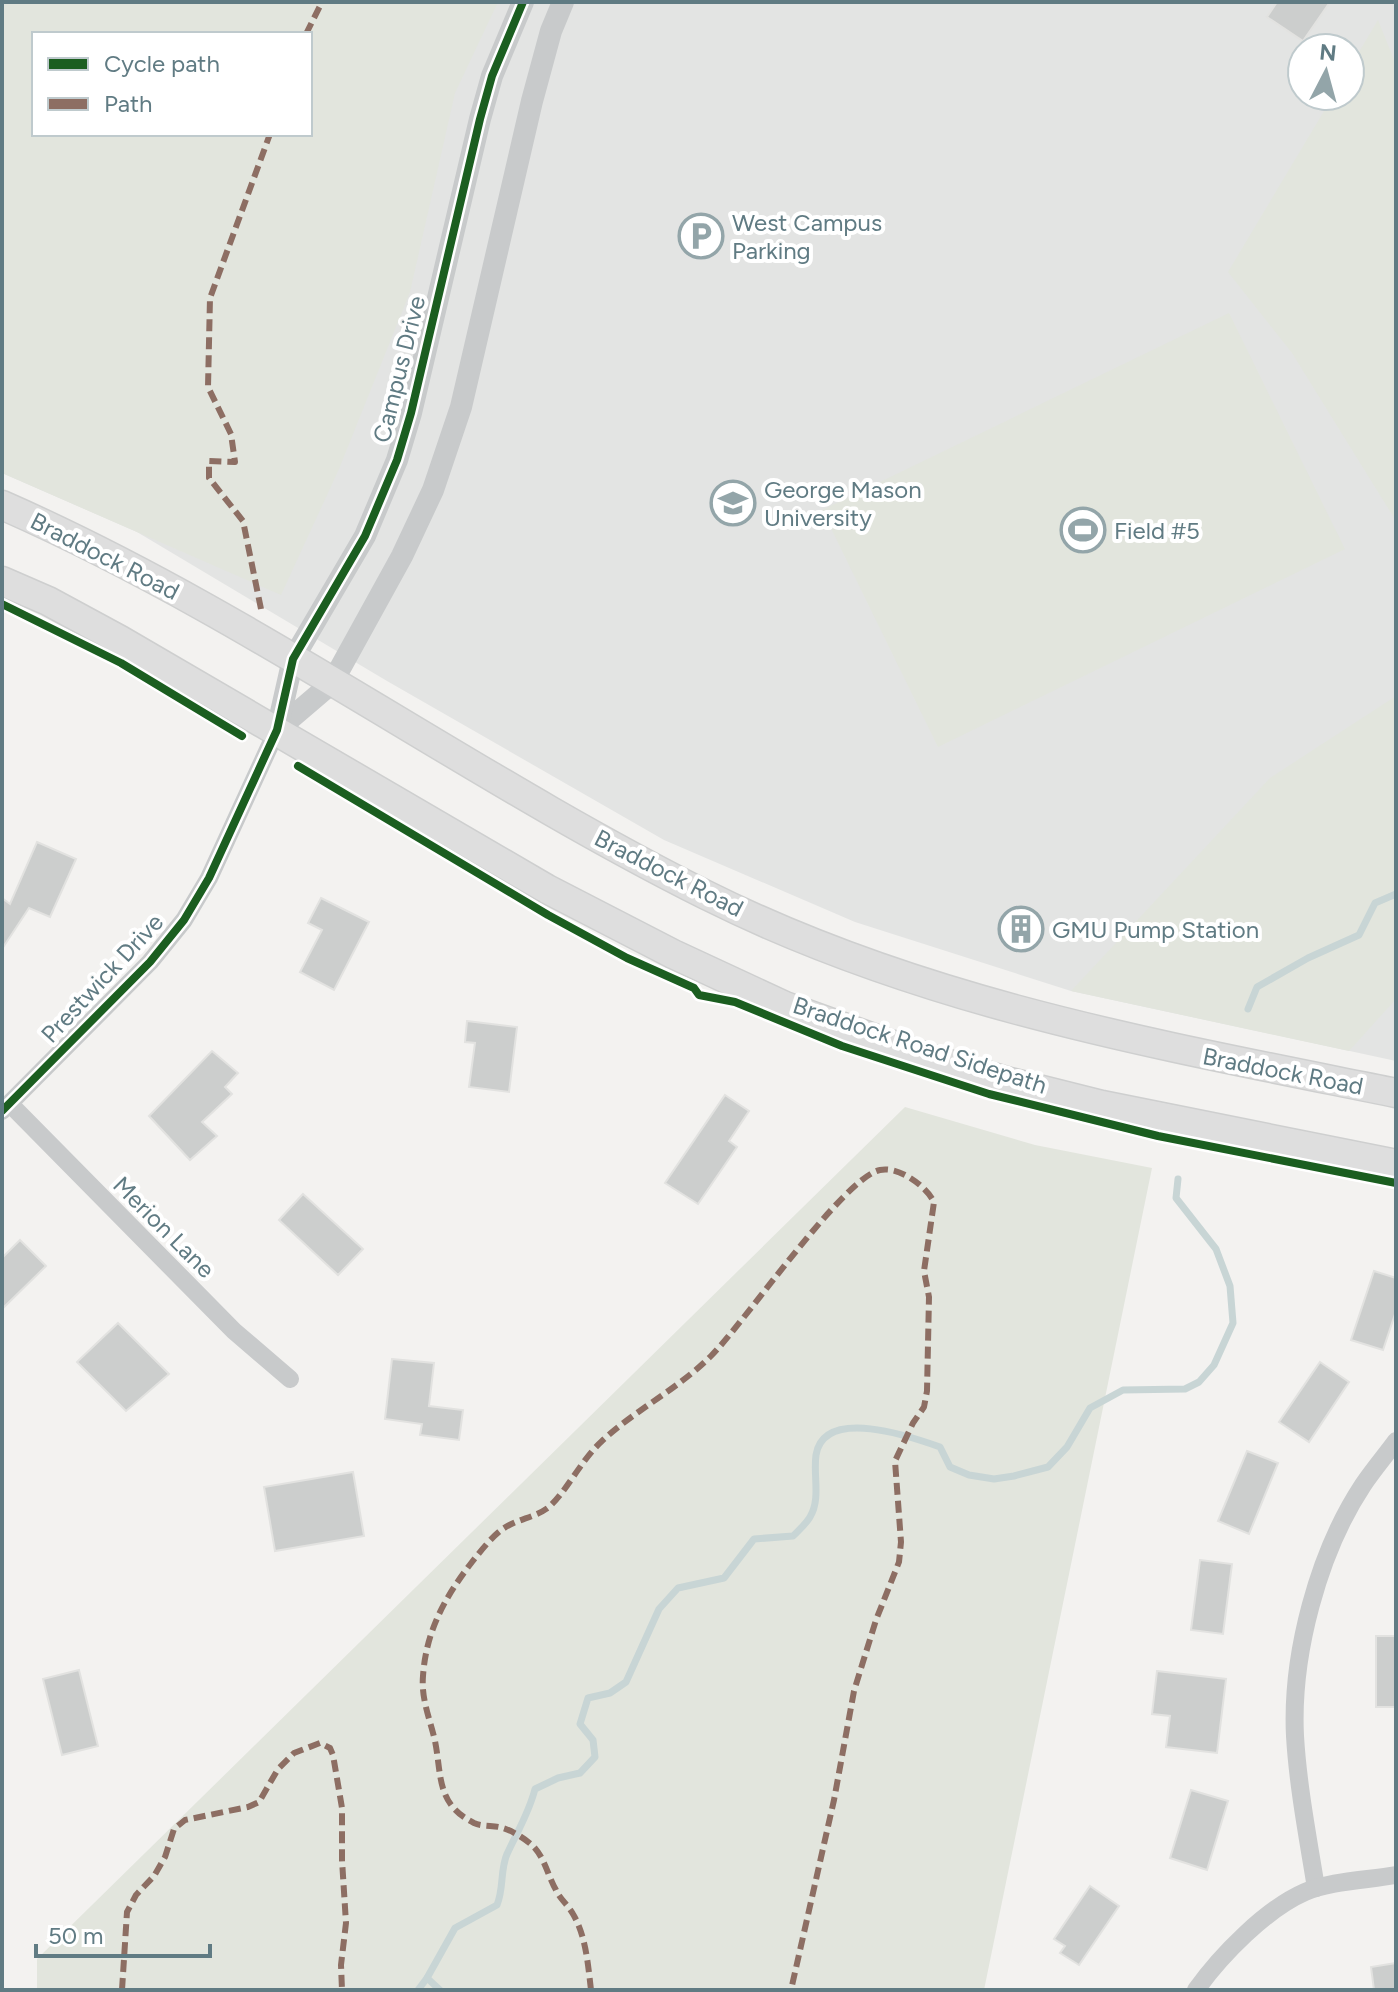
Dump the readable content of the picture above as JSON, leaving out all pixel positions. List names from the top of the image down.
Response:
{
  "streets": {
    "main road": ["Braddock Road"],
    "street": ["Campus Drive", "Prestwick Drive", "Merion Lane"],
    "cycle path": ["Braddock Road Sidepath"]
  },
  "crossings": [
    ["Campus Drive", "Braddock Road"],
    ["Campus Drive", "Prestwick Drive"],
    ["Prestwick Drive", "Merion Lane"]
  ],
  "places": {
    "parking": ["West Campus Parking"],
    "school or university": ["George Mason University"],
    "sports": ["Field #5"],
    "building": ["GMU Pump Station"]
  },
  "legend": ["Cycle path", "Path"],
  "scale_bar": "50 m",
  "north": "top"
}
